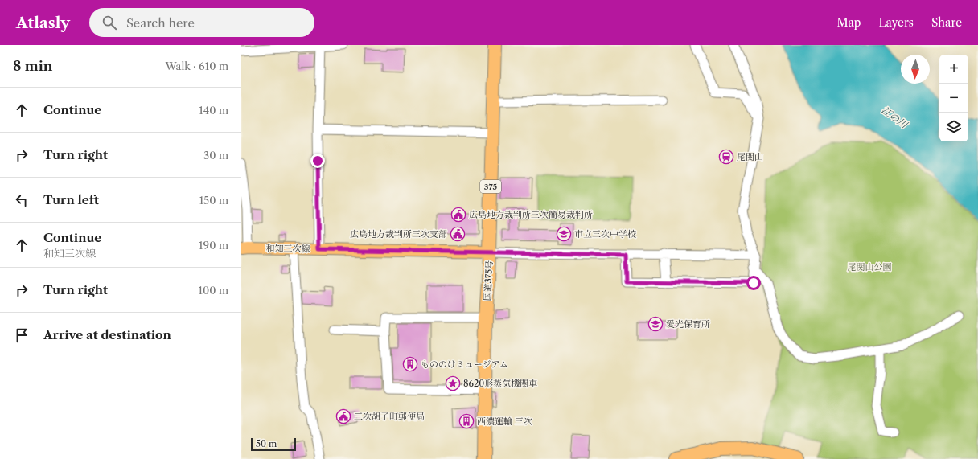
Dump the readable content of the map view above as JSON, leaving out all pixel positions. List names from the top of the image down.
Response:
{
  "streets": {
    "highway": ["375", "国道375号"],
    "main road": ["和知三次線"]
  },
  "crossings": [
    ["和知三次線", "国道375号"]
  ],
  "water": ["江の川"],
  "parks": ["尾関山公園"],
  "places": {
    "station": ["尾関山"],
    "public building": ["広島地方裁判所三次簡易裁判所", "広島地方裁判所三次支部", "三次胡子町郵便局"],
    "school or university": ["市立三次中学校", "愛光保育所"],
    "building": ["もののけミュージアム", "西濃運輸 三次"],
    "place": ["8620形蒸気機関車"]
  },
  "scale_bar": "50 m",
  "north": "bottom",
  "page": {
    "header": "Atlasly",
    "search": "Search here",
    "nav": ["Map", "Layers", "Share"],
    "heading": ["8 min", "Walk · 610 m"],
    "map_buttons": ["+", "−"],
    "list": [
      ["Continue", "140 m"],
      ["Turn right", "30 m"],
      ["Turn left", "150 m"],
      ["Continue", "和知三次線", "190 m"],
      ["Turn right", "100 m"],
      "Arrive at destination"
    ],
    "scale": "50 m"
  }
}
